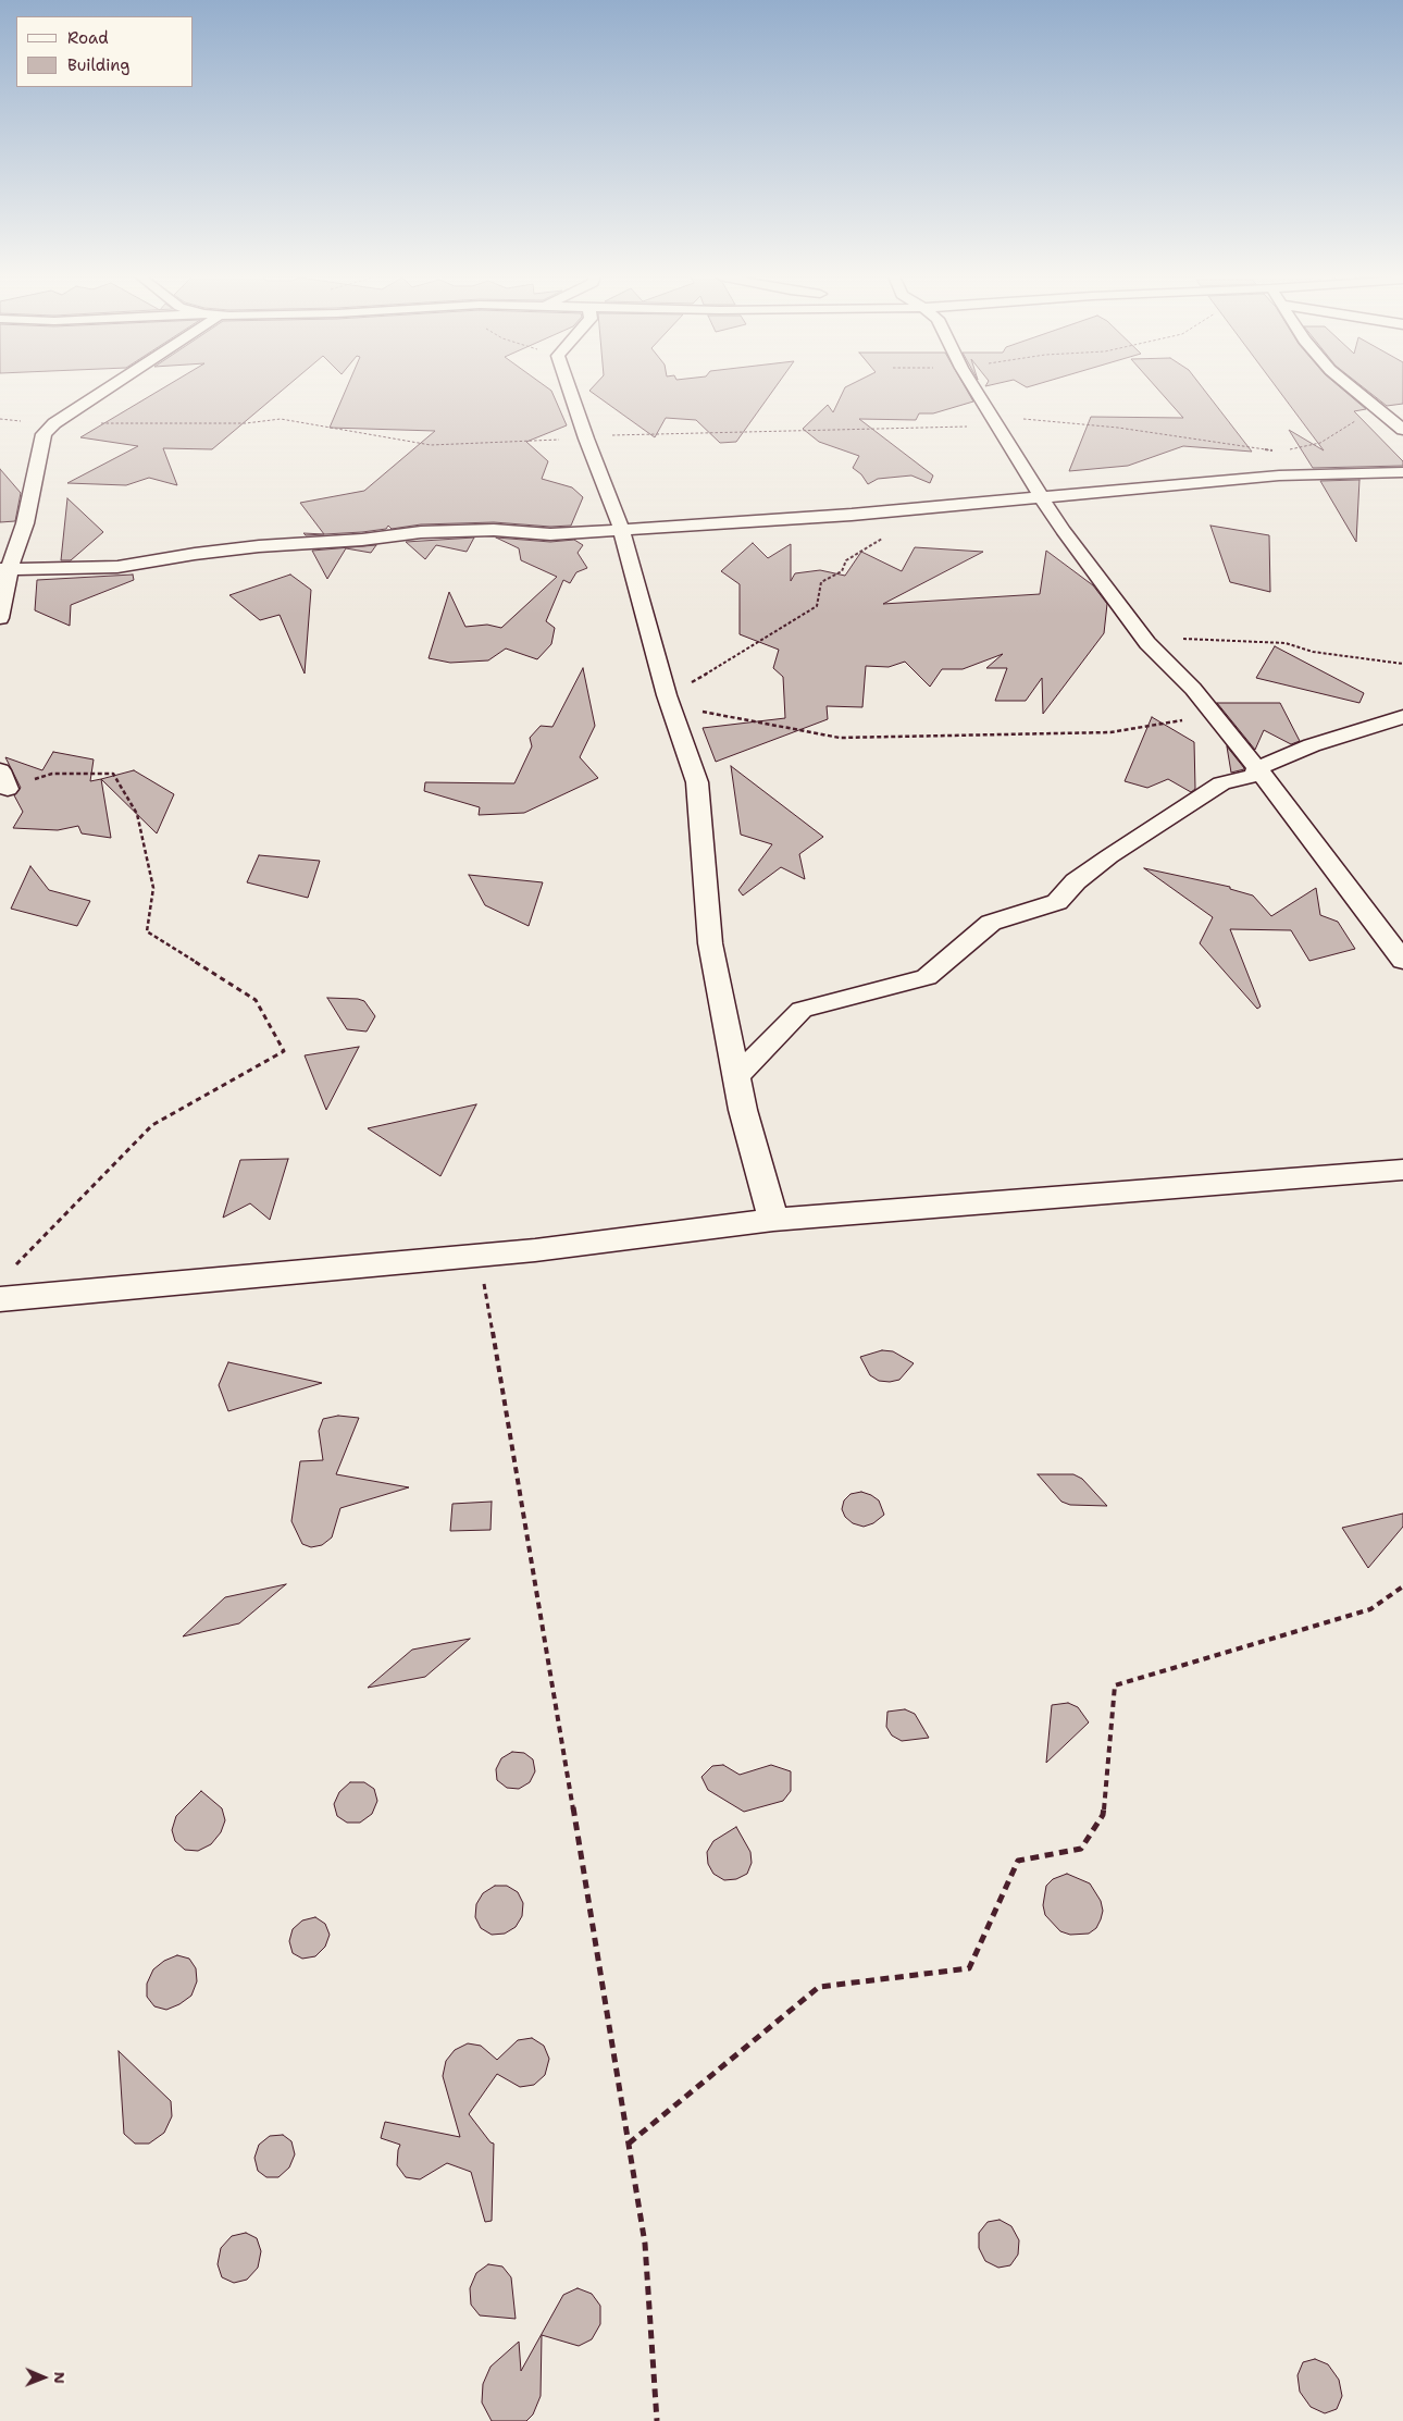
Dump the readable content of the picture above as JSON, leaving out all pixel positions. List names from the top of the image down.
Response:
{
  "legend": ["Road", "Building"],
  "north": "right"
}
